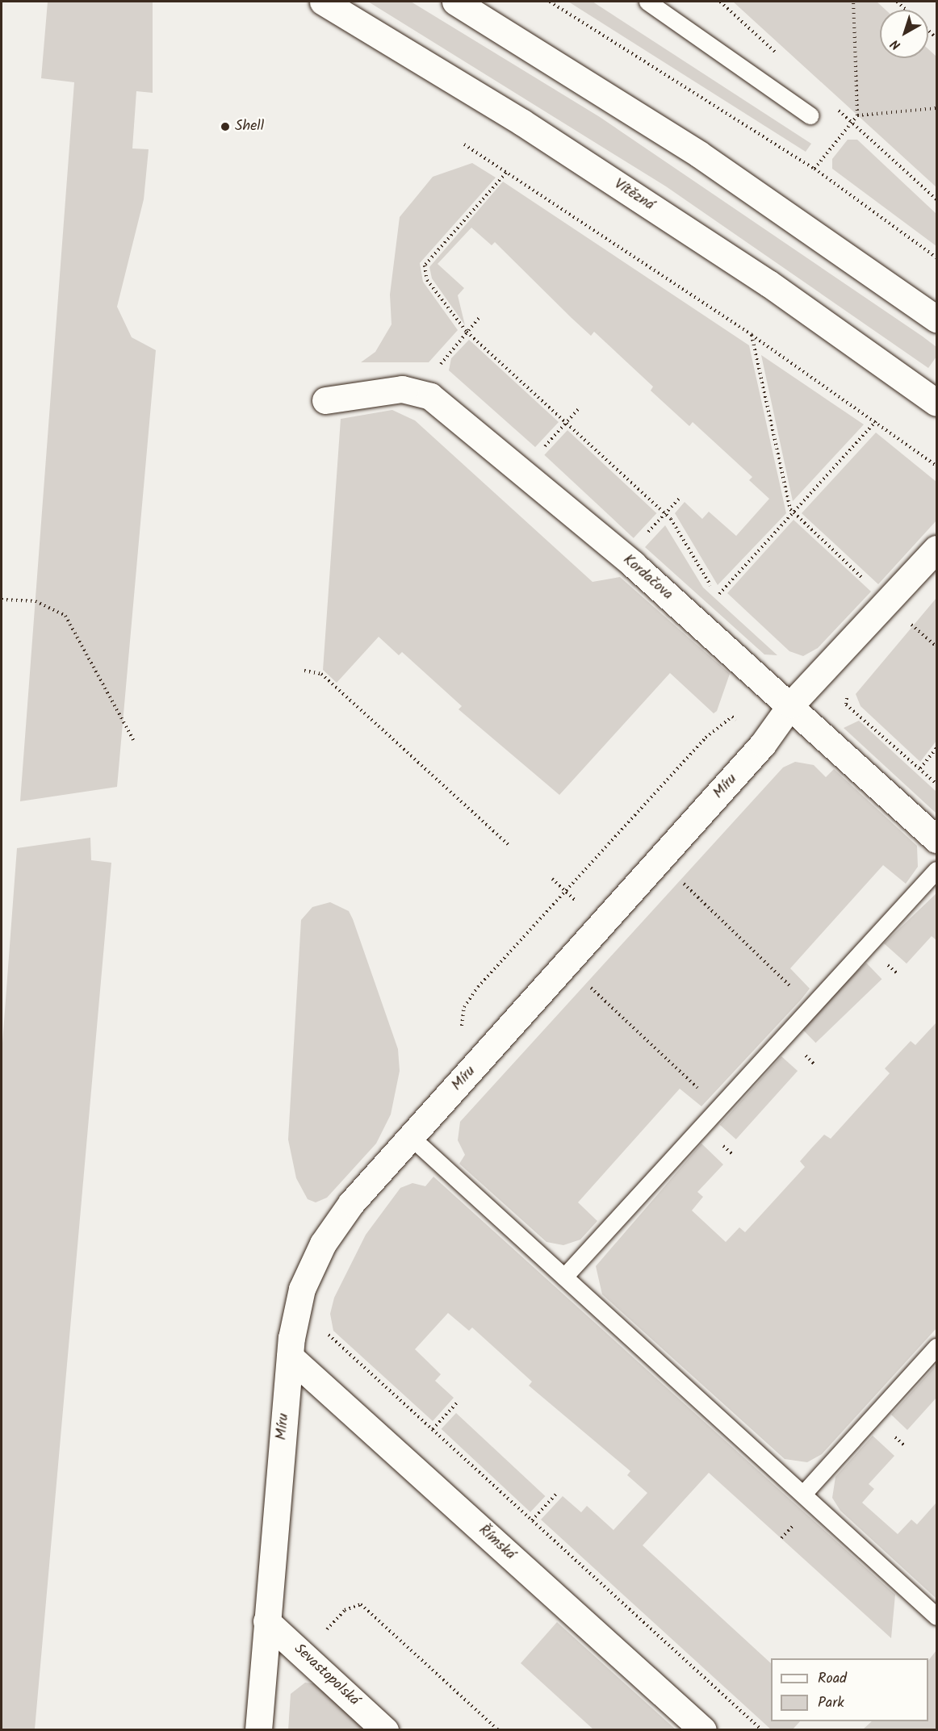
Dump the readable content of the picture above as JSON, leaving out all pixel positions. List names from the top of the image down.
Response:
{
  "streets": {
    "street": [
      "Vítězná",
      "Kordačova",
      "Míru",
      "Římská",
      "Sevastopolská"
    ]
  },
  "crossings": [
    ["Kordačova", "Míru"],
    ["Míru", "Římská"],
    ["Míru", "Sevastopolská"]
  ],
  "places": ["Shell"],
  "legend": ["Road", "Park"],
  "north": "bottom left"
}
